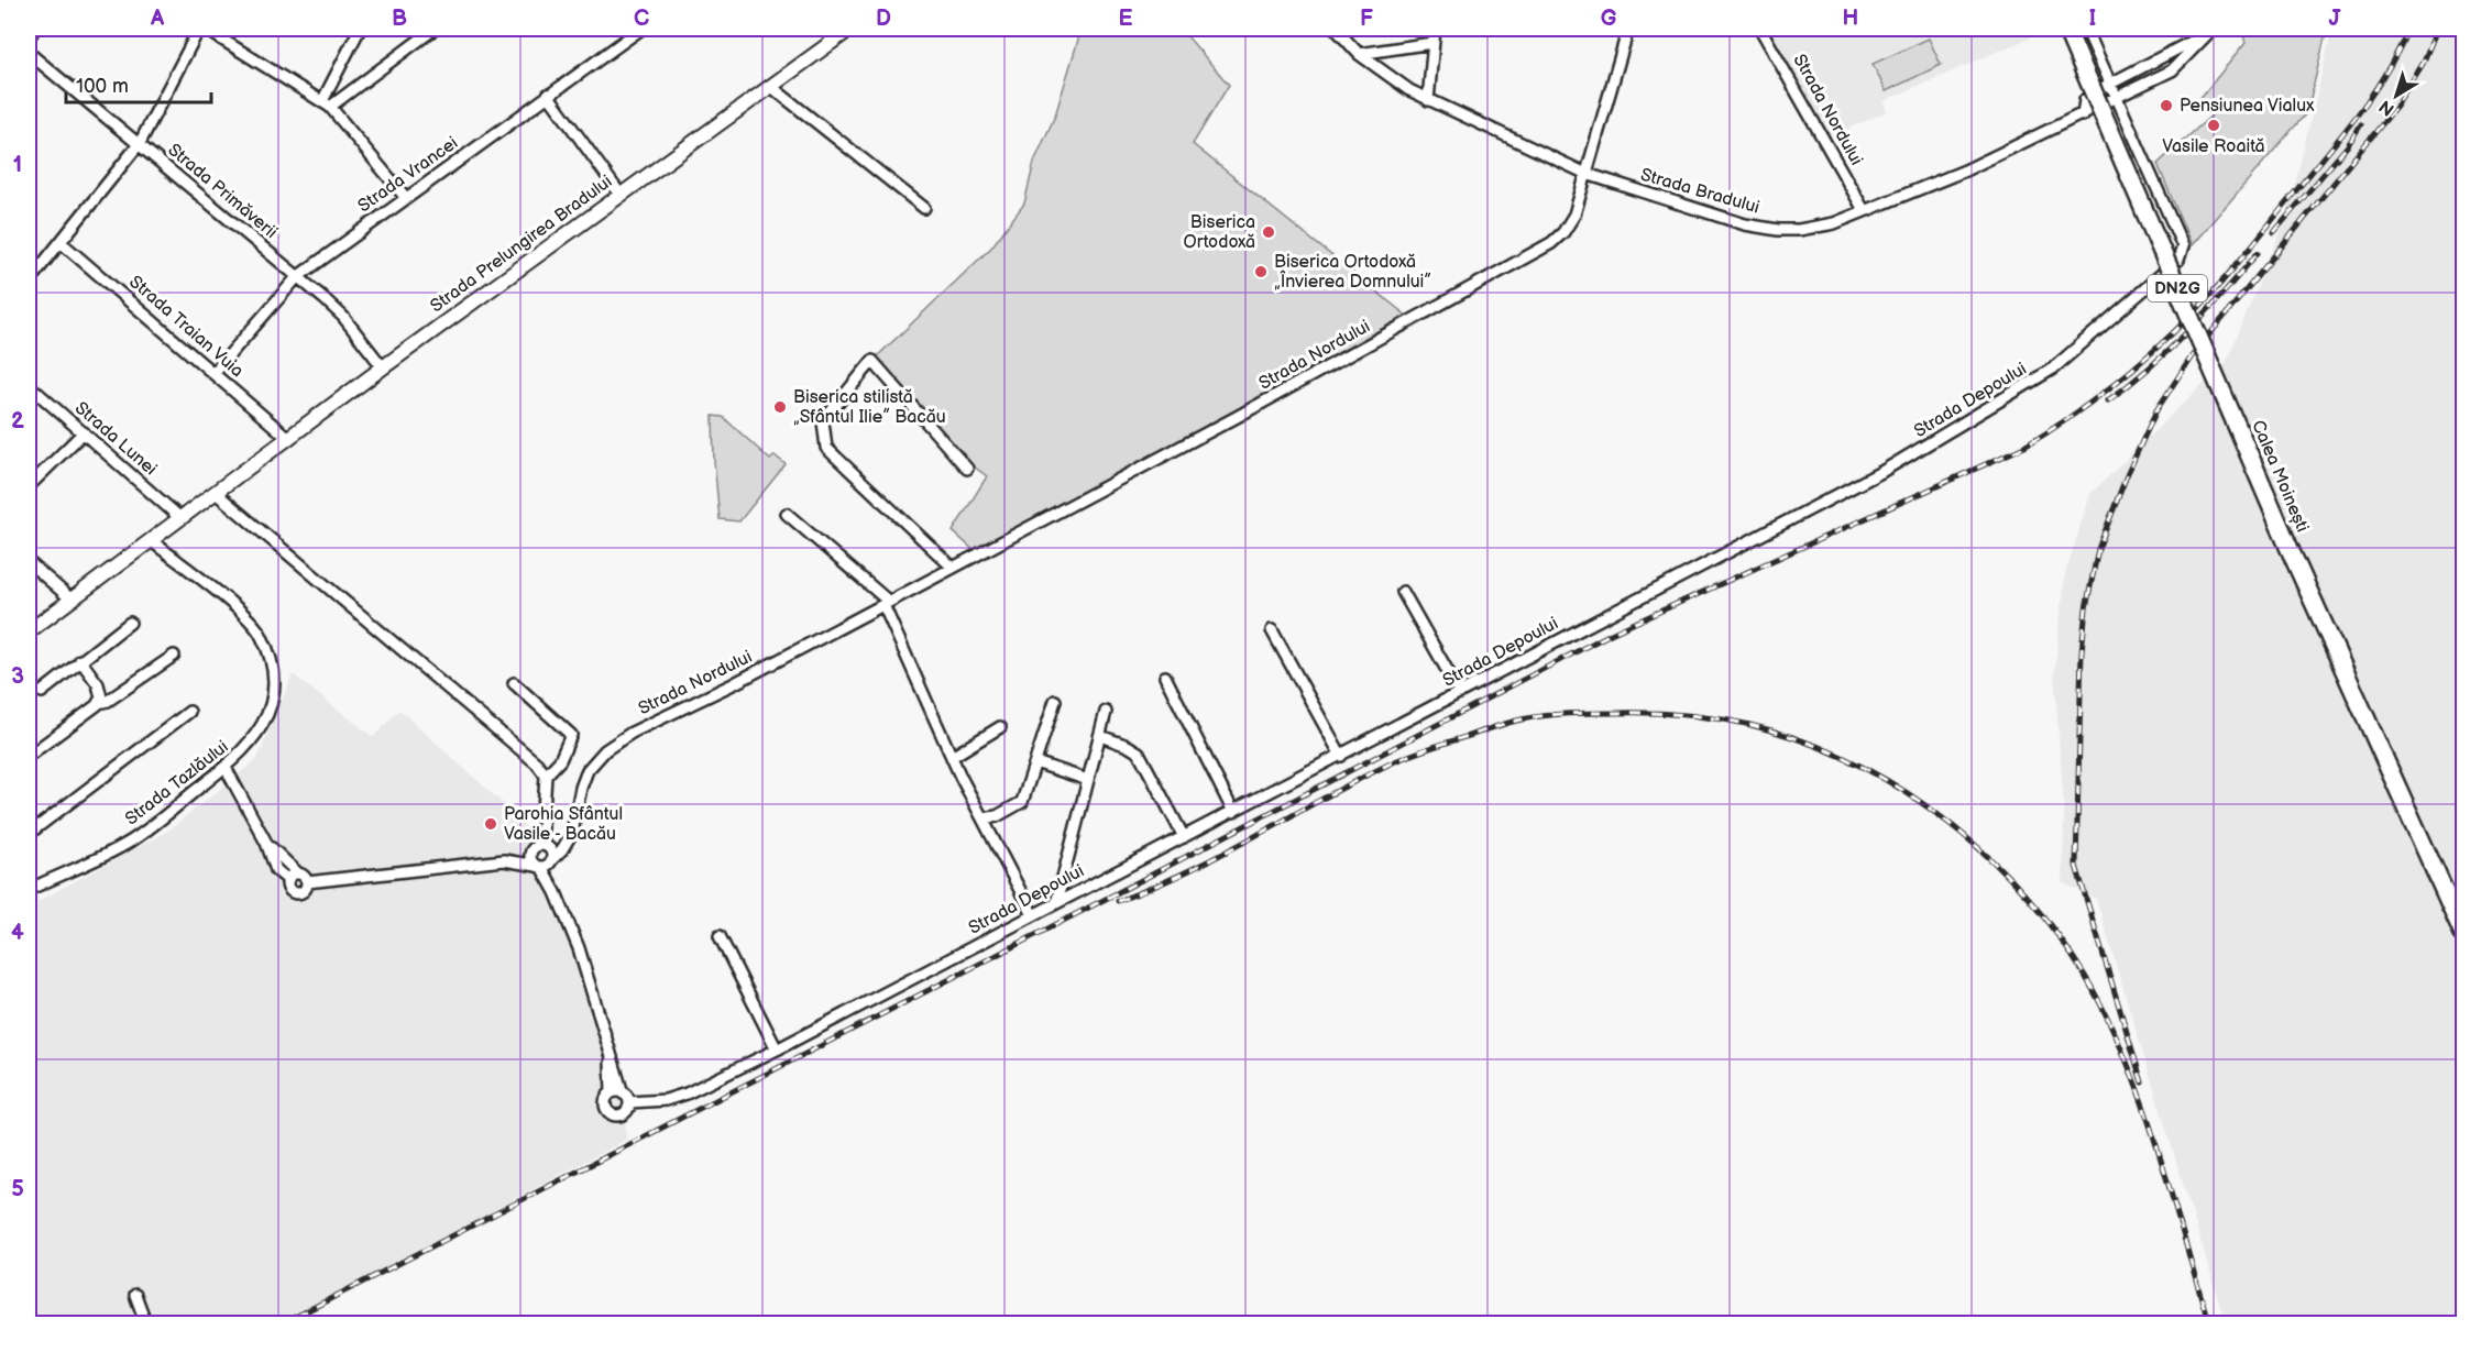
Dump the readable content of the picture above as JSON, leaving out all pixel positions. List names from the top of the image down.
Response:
{
  "streets": {
    "main road": ["DN2G", "Calea Moinești"],
    "street": [
      "Strada Nordului",
      "Strada Vrancei",
      "Strada Primăverii",
      "Strada Bradului",
      "Strada Prelungirea Bradului",
      "Strada Traian Vuia",
      "Strada Depoului",
      "Strada Lunei",
      "Strada Tazlăului"
    ]
  },
  "crossings": [
    ["Strada Nordului", "Strada Bradului"],
    ["Strada Nordului", "Strada Depoului"],
    ["Strada Vrancei", "Strada Primăverii"],
    ["Strada Vrancei", "Strada Traian Vuia"],
    ["Strada Primăverii", "Strada Prelungirea Bradului"],
    ["Strada Bradului", "Strada Depoului"],
    ["Strada Prelungirea Bradului", "Strada Traian Vuia"],
    ["Strada Prelungirea Bradului", "Strada Lunei"],
    ["Strada Prelungirea Bradului", "Strada Tazlăului"]
  ],
  "places": [
    "Pensiunea Vialux",
    "Vasile Roaită",
    "Biserica Ortodoxă",
    "Biserica Ortodoxă „Învierea Domnului”",
    "Biserica stilistă „Sfântul Ilie” Bacău",
    "Parohia Sfântul Vasile - Bacău"
  ],
  "scale_bar": "100 m",
  "north": "bottom left",
  "grid": {
    "columns": [
      "A",
      "B",
      "C",
      "D",
      "E",
      "F",
      "G",
      "H",
      "I",
      "J"
    ],
    "rows": [
      "1",
      "2",
      "3",
      "4",
      "5"
    ]
  }
}
